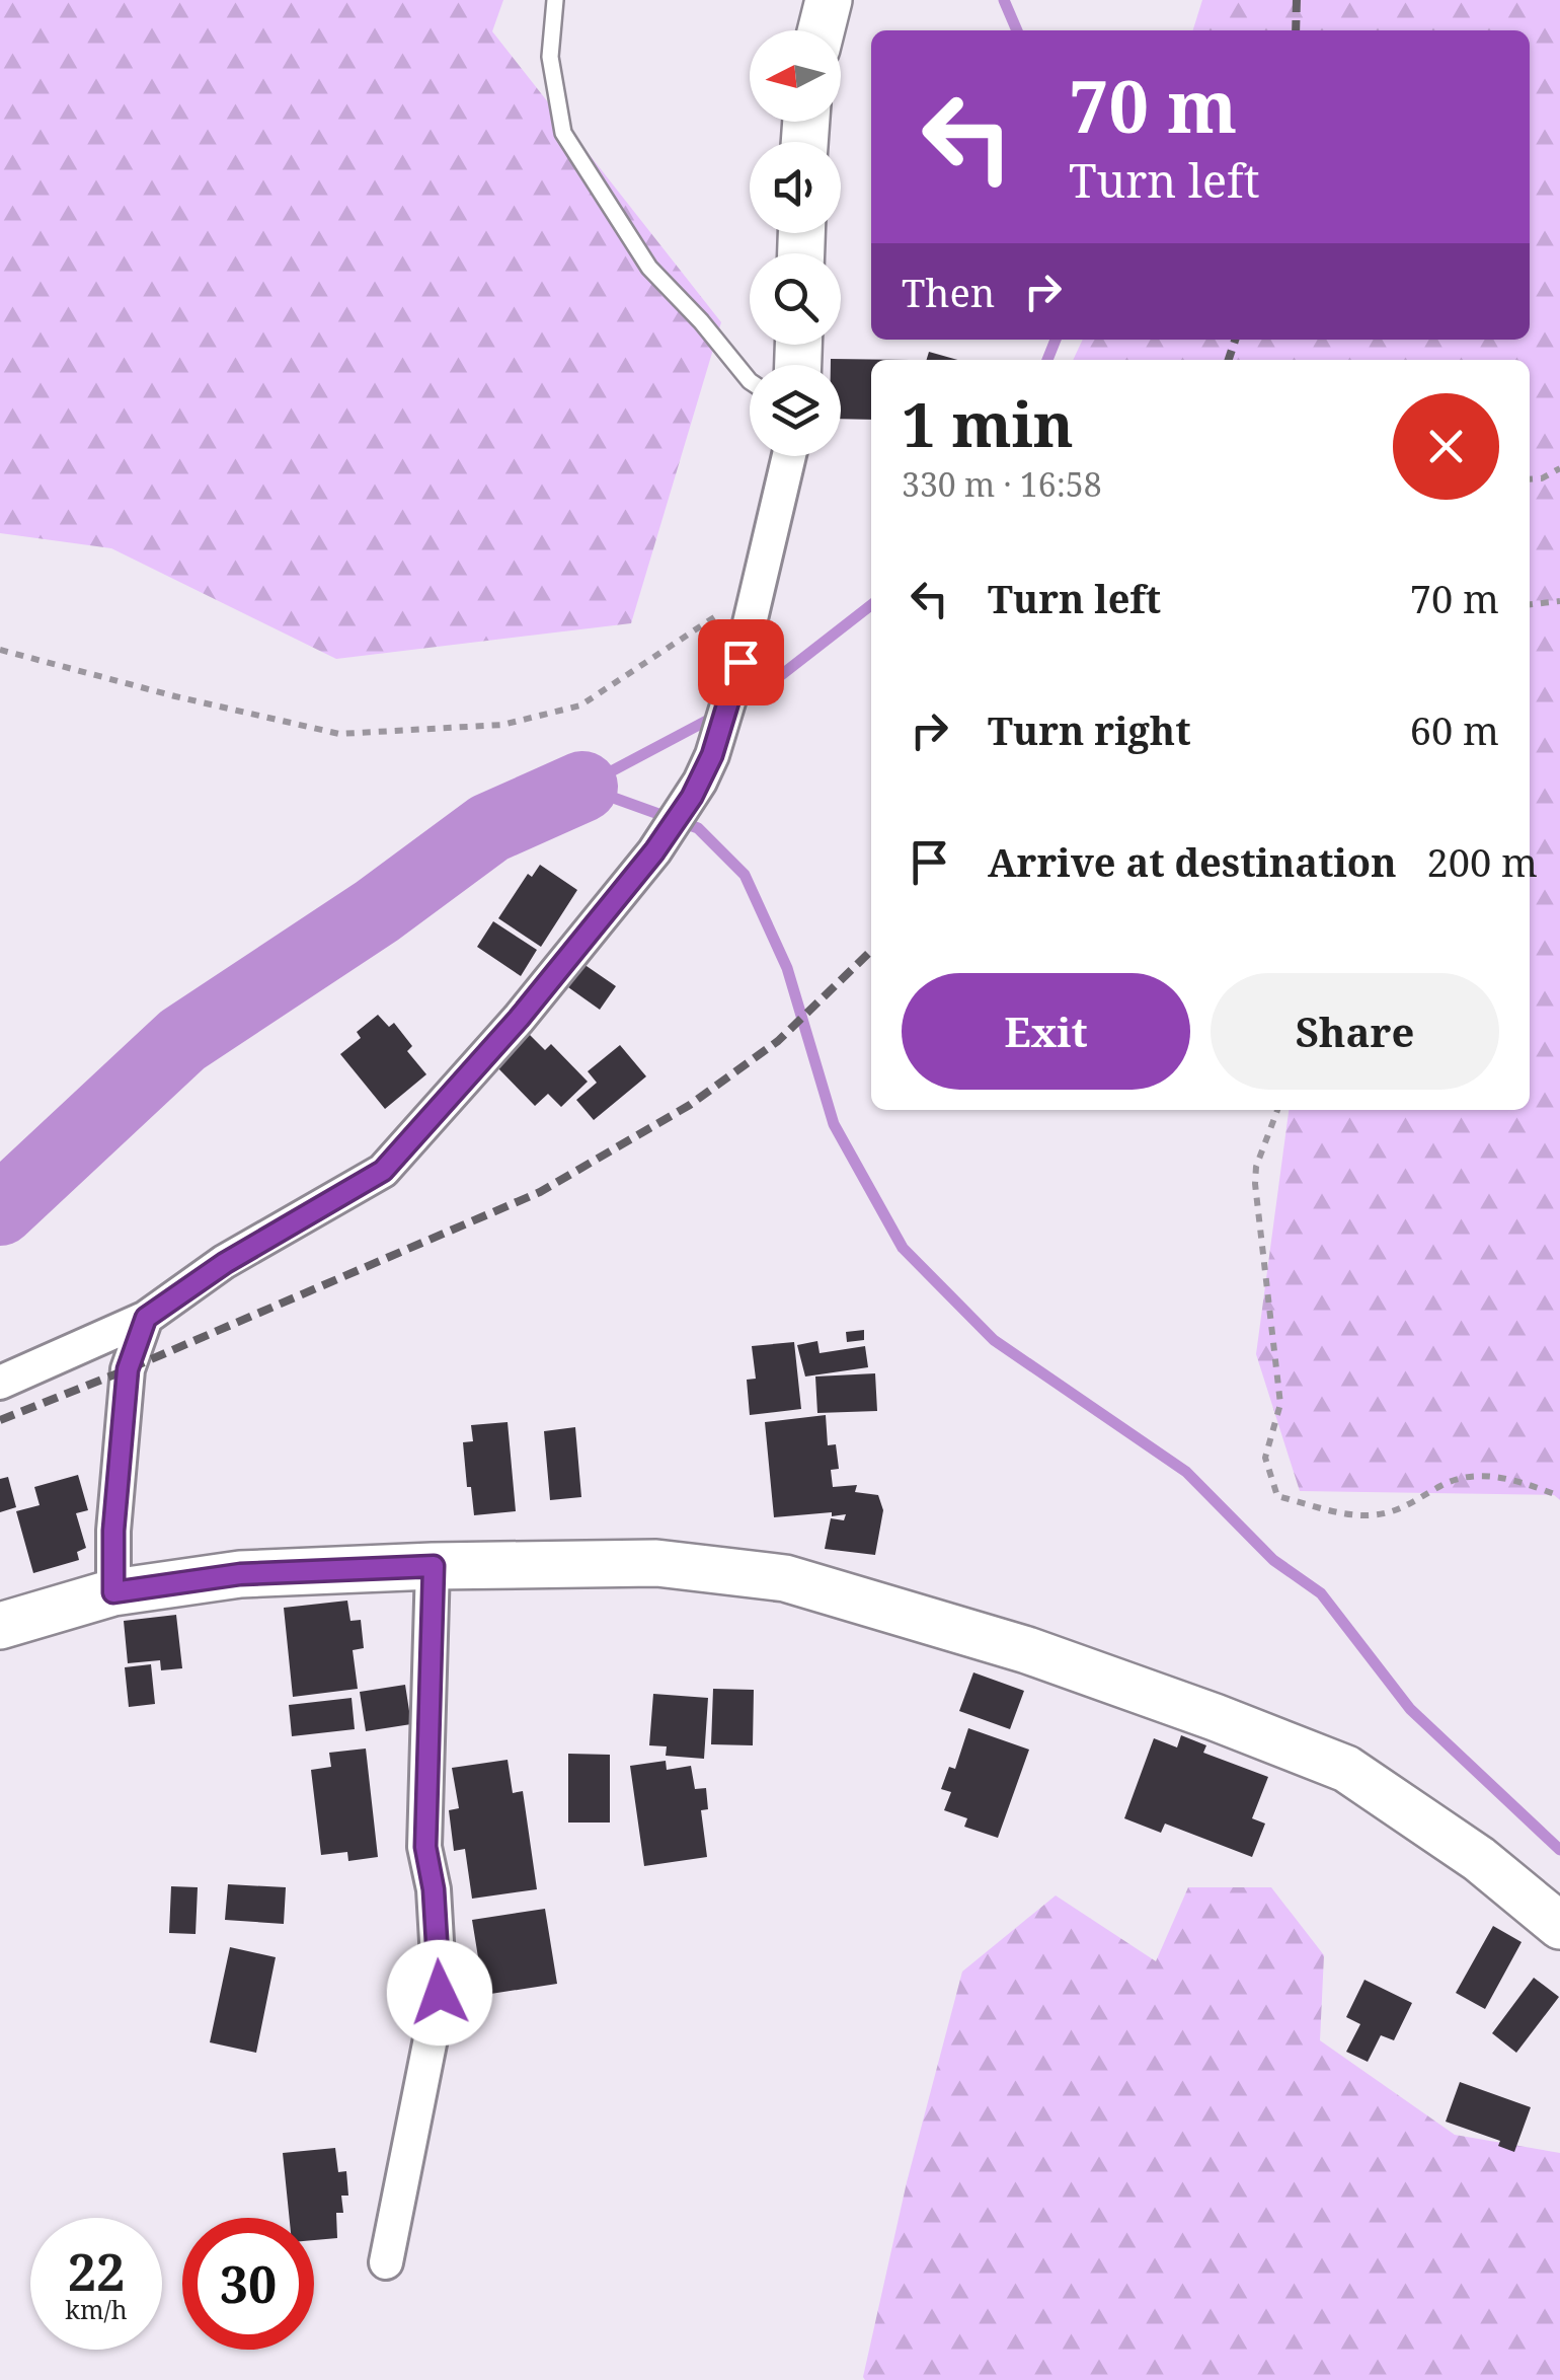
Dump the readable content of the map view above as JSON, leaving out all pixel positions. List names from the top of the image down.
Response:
{
  "north": "left",
  "page": {
    "turn": ["70 m", "Turn left"],
    "then": "Then",
    "heading": ["1 min", "330 m · 16:58"],
    "list": [
      {
        "name": "Turn left",
        "value": "70 m"
      },
      {
        "name": "Turn right",
        "value": "60 m"
      },
      {
        "name": "Arrive at destination",
        "value": "200 m"
      }
    ],
    "buttons": ["Exit", "Share"],
    "speed": "22 km/h",
    "limit": "30"
  }
}
